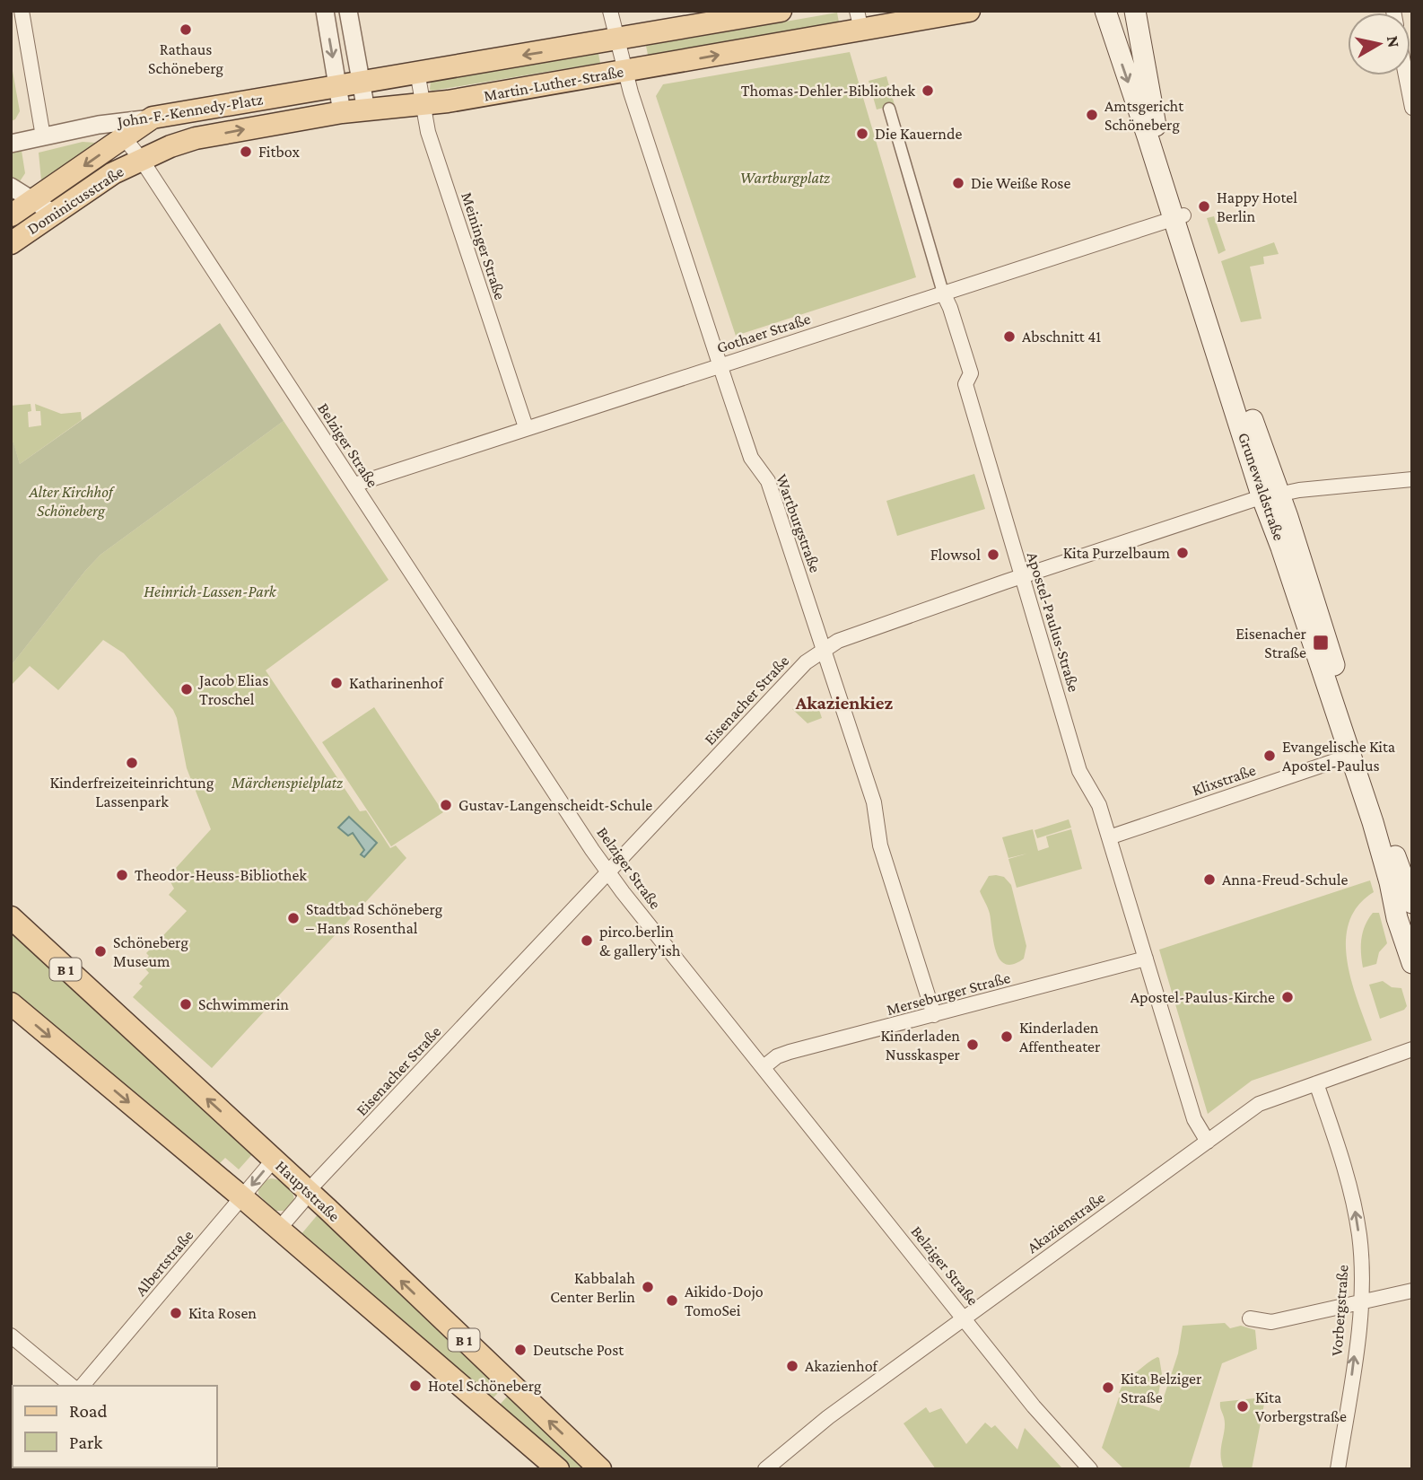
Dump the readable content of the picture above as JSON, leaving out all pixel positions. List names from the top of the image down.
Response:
{
  "streets": {
    "main road": [
      "Martin-Luther-Straße",
      "John-F.-Kennedy-Platz",
      "Dominicusstraße",
      "Grunewaldstraße",
      "B 1",
      "Hauptstraße"
    ],
    "street": [
      "Meininger Straße",
      "Gothaer Straße",
      "Belziger Straße",
      "Wartburgstraße",
      "Apostel-Paulus-Straße",
      "Eisenacher Straße",
      "Klixstraße",
      "Merseburger Straße",
      "Akazienstraße",
      "Albertstraße",
      "Vorbergstraße"
    ]
  },
  "crossings": [
    ["Martin-Luther-Straße", "John-F.-Kennedy-Platz"],
    ["Martin-Luther-Straße", "Dominicusstraße"],
    ["Martin-Luther-Straße", "Meininger Straße"],
    ["Martin-Luther-Straße", "Belziger Straße"],
    ["Martin-Luther-Straße", "Wartburgstraße"],
    ["John-F.-Kennedy-Platz", "Dominicusstraße"],
    ["John-F.-Kennedy-Platz", "Belziger Straße"],
    ["Dominicusstraße", "Belziger Straße"],
    ["Meininger Straße", "Gothaer Straße"],
    ["Gothaer Straße", "Belziger Straße"],
    ["Gothaer Straße", "Grunewaldstraße"],
    ["Gothaer Straße", "Wartburgstraße"],
    ["Gothaer Straße", "Apostel-Paulus-Straße"],
    ["Belziger Straße", "Eisenacher Straße"],
    ["Belziger Straße", "Merseburger Straße"],
    ["Belziger Straße", "Akazienstraße"],
    ["Grunewaldstraße", "Eisenacher Straße"],
    ["Grunewaldstraße", "Klixstraße"],
    ["Wartburgstraße", "Eisenacher Straße"],
    ["Wartburgstraße", "Merseburger Straße"],
    ["Apostel-Paulus-Straße", "Eisenacher Straße"],
    ["Apostel-Paulus-Straße", "Klixstraße"],
    ["Apostel-Paulus-Straße", "Merseburger Straße"],
    ["Apostel-Paulus-Straße", "Akazienstraße"],
    ["Eisenacher Straße", "B 1"],
    ["Eisenacher Straße", "Hauptstraße"],
    ["B 1", "Albertstraße"],
    ["Hauptstraße", "Albertstraße"],
    ["Akazienstraße", "Vorbergstraße"]
  ],
  "one_way": ["Vorbergstraße"],
  "districts": ["Akazienkiez"],
  "parks": [
    "Wartburgplatz",
    "Alter Kirchhof Schöneberg",
    "Heinrich-Lassen-Park",
    "Märchenspielplatz"
  ],
  "places": {
    "other": [
      "Rathaus Schöneberg",
      "Thomas-Dehler-Bibliothek",
      "Amtsgericht Schöneberg",
      "Die Kauernde",
      "Fitbox",
      "Die Weiße Rose",
      "Happy Hotel Berlin",
      "Abschnitt 41",
      "Kita Purzelbaum",
      "Flowsol",
      "Katharinenhof",
      "Jacob Elias Troschel",
      "Evangelische Kita Apostel-Paulus",
      "Kinderfreizeiteinrichtung Lassenpark",
      "Gustav-Langenscheidt-Schule",
      "Theodor-Heuss-Bibliothek",
      "Anna-Freud-Schule",
      "Stadtbad Schöneberg – Hans Rosenthal",
      "pirco.berlin & gallery'ish",
      "Schöneberg Museum",
      "Apostel-Paulus-Kirche",
      "Schwimmerin",
      "Kinderladen Affentheater",
      "Kinderladen Nusskasper",
      "Kabbalah Center Berlin",
      "Aikido-Dojo TomoSei",
      "Kita Rosen",
      "Deutsche Post",
      "Akazienhof",
      "Hotel Schöneberg",
      "Kita Belziger Straße",
      "Kita Vorbergstraße"
    ],
    "transit": ["Eisenacher Straße"]
  },
  "legend": ["Road", "Park"],
  "north": "right"
}
